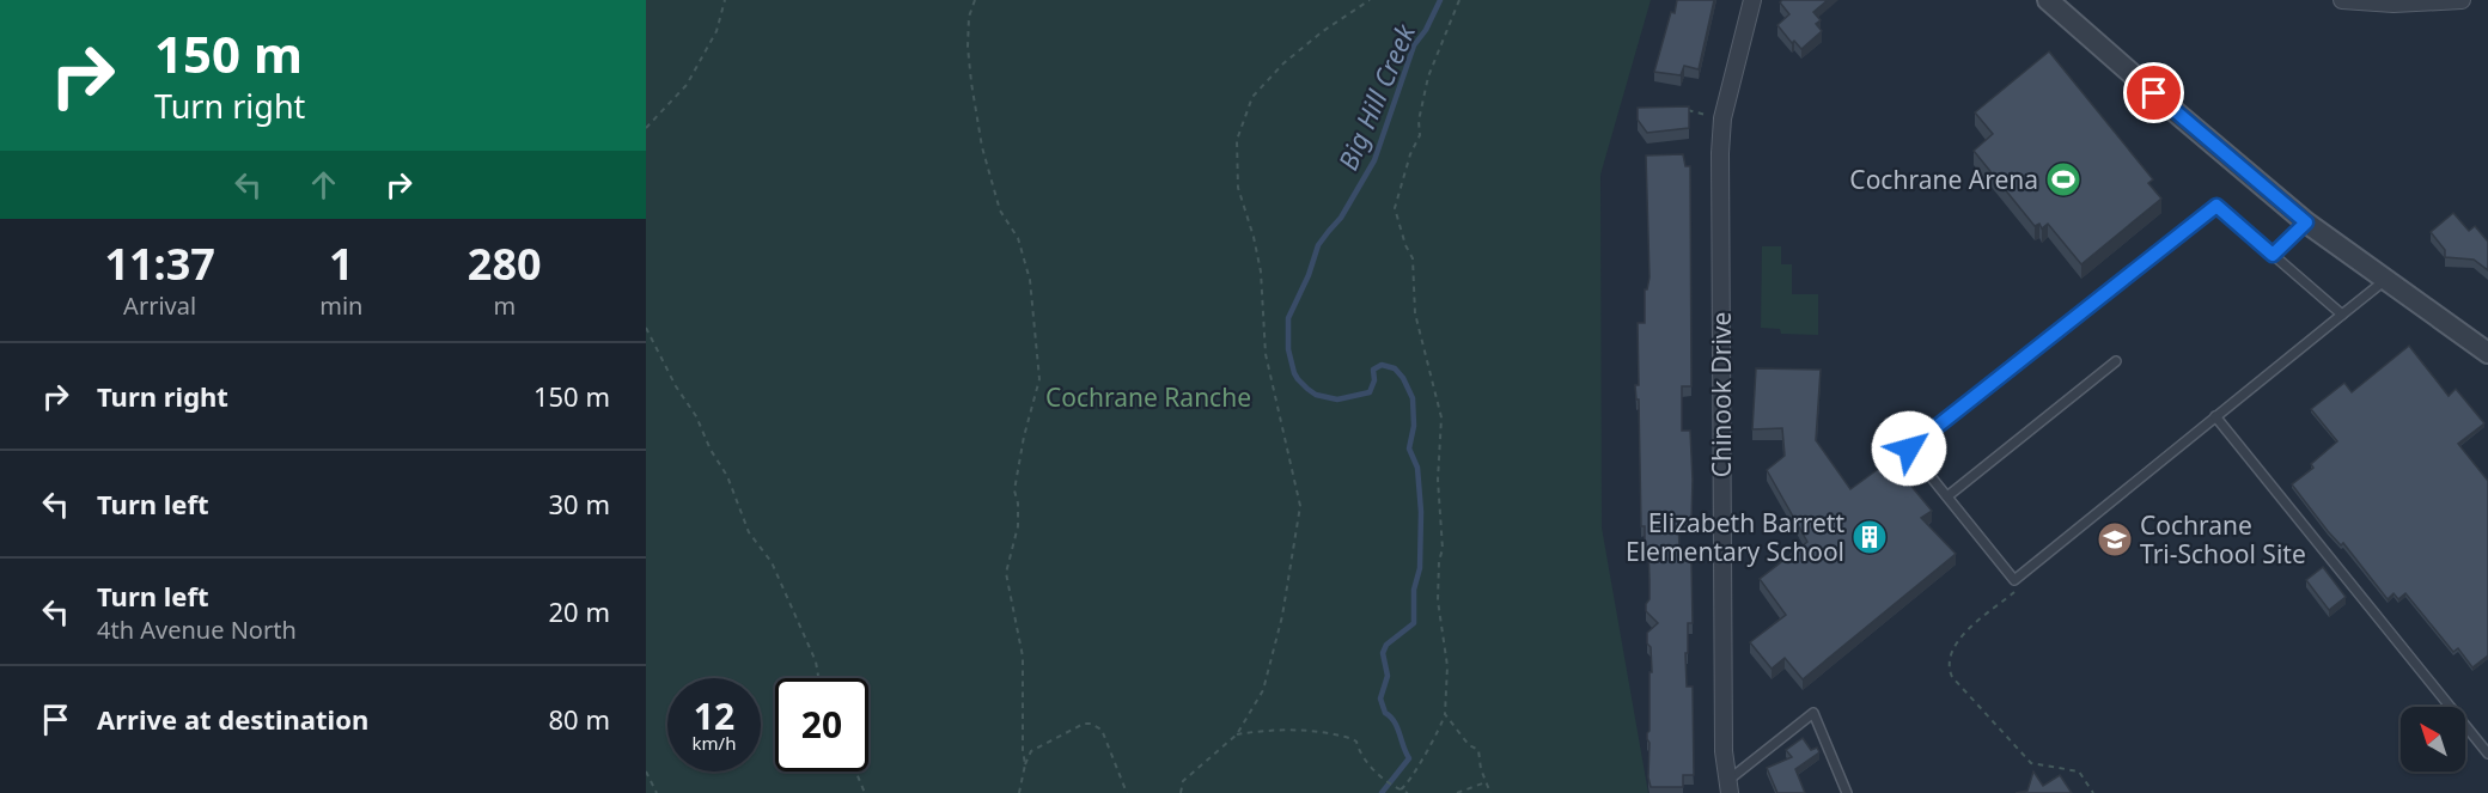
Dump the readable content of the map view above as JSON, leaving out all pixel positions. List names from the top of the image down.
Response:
{
  "streets": {
    "street": ["Chinook Drive"]
  },
  "water": ["Big Hill Creek"],
  "parks": ["Cochrane Ranche"],
  "places": {
    "sports": ["Cochrane Arena"],
    "building": ["Elizabeth Barrett Elementary School"],
    "school or university": ["Cochrane Tri-School Site"]
  },
  "north": "top left",
  "page": {
    "turn": ["150 m", "Turn right"],
    "eta": [
      "11:37",
      "Arrival",
      "1",
      "min",
      "280",
      "m"
    ],
    "list": [
      {
        "name": "Turn right",
        "value": "150 m"
      },
      {
        "name": "Turn left",
        "value": "30 m"
      },
      {
        "name": "Turn left",
        "note": "4th Avenue North",
        "value": "20 m"
      },
      {
        "name": "Arrive at destination",
        "value": "80 m"
      }
    ],
    "speed": "12 km/h",
    "limit": "20"
  }
}
